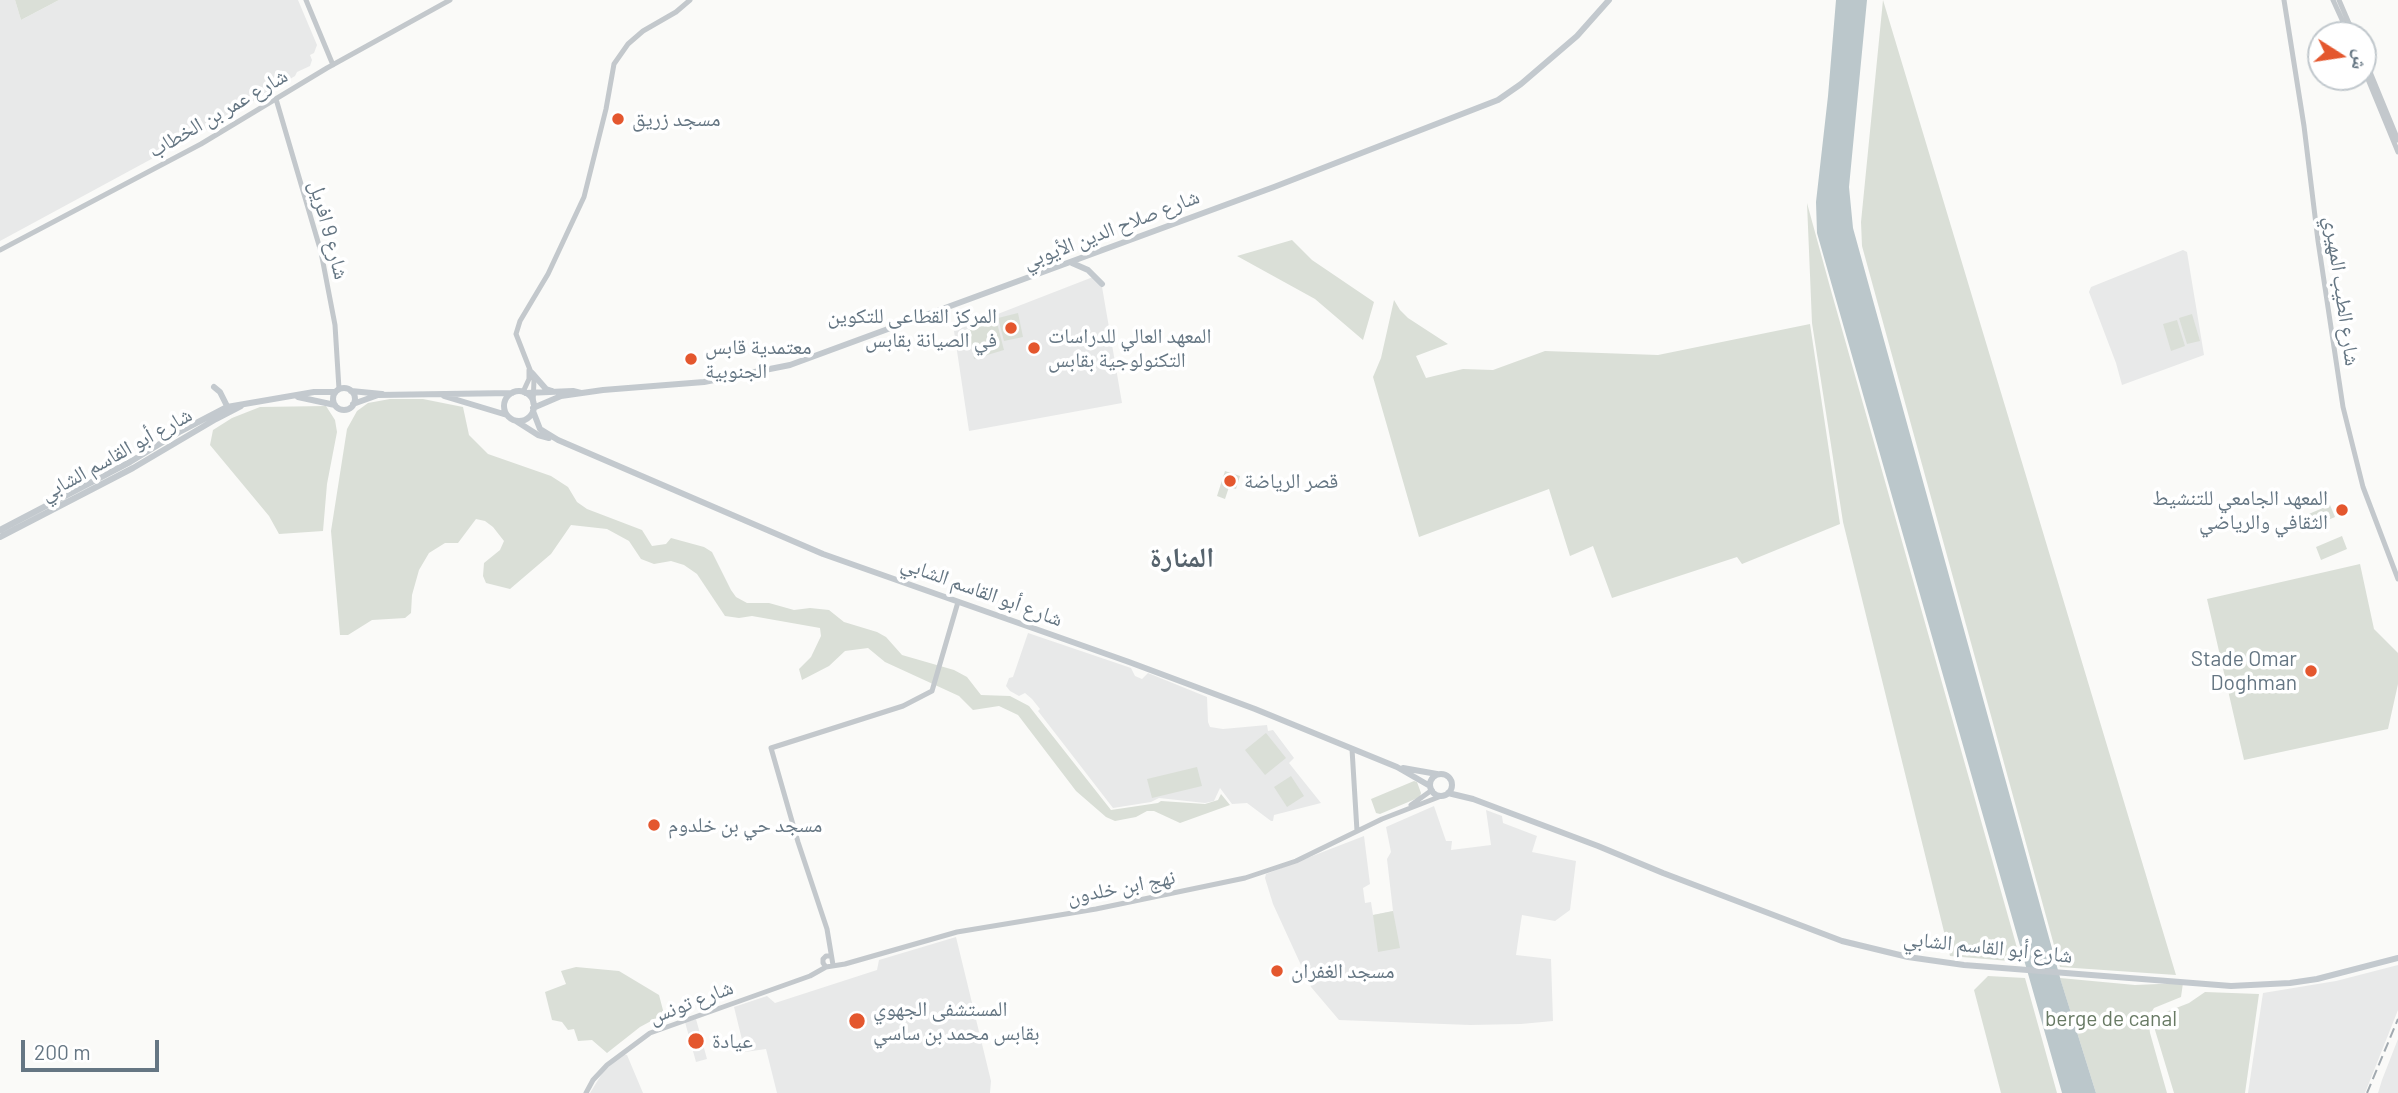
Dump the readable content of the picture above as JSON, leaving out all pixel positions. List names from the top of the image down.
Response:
{
  "streets": {
    "main road": ["شارع صلاح الدين الأيوبي", "شارع أبو القاسم الشابي"],
    "street": [
      "شارع عمر بن الخطاب",
      "شارع 9 افريل",
      "شارع الطيب المهيري",
      "نهج ابن خلدون",
      "شارع تونس"
    ]
  },
  "crossings": [
    ["شارع عمر بن الخطاب", "شارع 9 افريل"],
    ["شارع صلاح الدين الأيوبي", "شارع أبو القاسم الشابي"],
    ["شارع 9 افريل", "شارع أبو القاسم الشابي"],
    ["نهج ابن خلدون", "شارع تونس"]
  ],
  "districts": ["المنارة"],
  "parks": ["berge de canal"],
  "places": [
    "مسجد زريق",
    "المركز القطاعى للتكوين في الصيانة بقابس",
    "المعهد العالي للدراسات التكنولوجية بقابس",
    "معتمدية قابس الجنوبية",
    "قصر الرياضة",
    "المعهد الجامعي للتنشيط الثقافي والرياضي",
    "Stade Omar Doghman",
    "مسجد حي بن خلدوم",
    "مسجد الغفران",
    "المستشفى الجهوي بقابس محمد بن ساسي",
    "عيادة"
  ],
  "scale_bar": "200 m",
  "north": "right"
}
